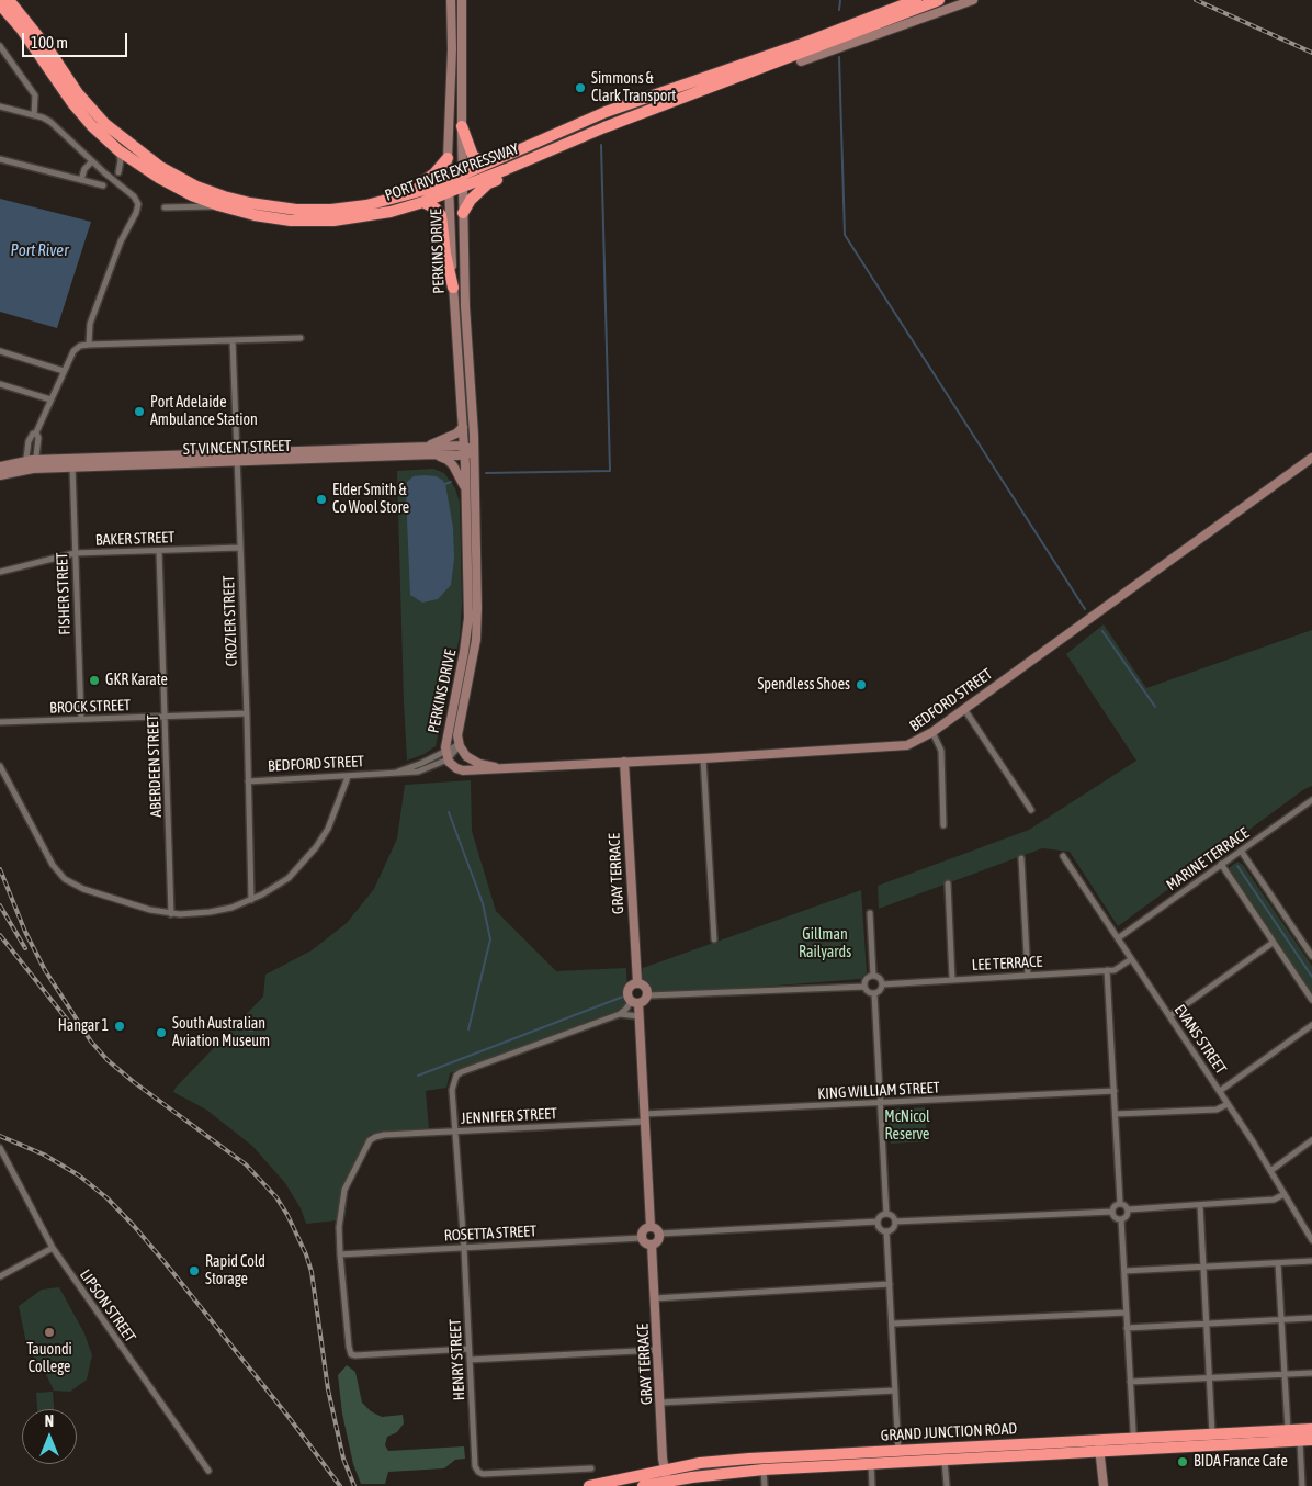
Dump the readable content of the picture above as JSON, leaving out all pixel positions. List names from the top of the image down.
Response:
{
  "streets": {
    "highway": ["PORT RIVER EXPRESSWAY", "GRAND JUNCTION ROAD"],
    "street": [
      "PERKINS DRIVE",
      "ST VINCENT STREET",
      "BAKER STREET",
      "FISHER STREET",
      "CROZIER STREET",
      "BEDFORD STREET",
      "BROCK STREET",
      "ABERDEEN STREET",
      "MARINE TERRACE",
      "GRAY TERRACE",
      "LEE TERRACE",
      "EVANS STREET",
      "KING WILLIAM STREET",
      "JENNIFER STREET",
      "ROSETTA STREET",
      "LIPSON STREET",
      "HENRY STREET"
    ]
  },
  "crossings": [
    ["PORT RIVER EXPRESSWAY", "PERKINS DRIVE"],
    ["PERKINS DRIVE", "ST VINCENT STREET"],
    ["PERKINS DRIVE", "BEDFORD STREET"],
    ["ST VINCENT STREET", "FISHER STREET"],
    ["ST VINCENT STREET", "CROZIER STREET"],
    ["BAKER STREET", "FISHER STREET"],
    ["BAKER STREET", "CROZIER STREET"],
    ["BAKER STREET", "ABERDEEN STREET"],
    ["FISHER STREET", "BROCK STREET"],
    ["CROZIER STREET", "BEDFORD STREET"],
    ["CROZIER STREET", "BROCK STREET"],
    ["BEDFORD STREET", "GRAY TERRACE"],
    ["BROCK STREET", "ABERDEEN STREET"],
    ["MARINE TERRACE", "EVANS STREET"],
    ["GRAY TERRACE", "ROSETTA STREET"],
    ["GRAY TERRACE", "GRAND JUNCTION ROAD"],
    ["LEE TERRACE", "EVANS STREET"],
    ["KING WILLIAM STREET", "JENNIFER STREET"],
    ["JENNIFER STREET", "ROSETTA STREET"],
    ["JENNIFER STREET", "HENRY STREET"],
    ["ROSETTA STREET", "HENRY STREET"]
  ],
  "water": ["Port River"],
  "parks": ["Gillman Railyards", "McNicol Reserve"],
  "places": [
    "Simmons & Clark Transport",
    "Port Adelaide Ambulance Station",
    "Elder Smith & Co Wool Store",
    "GKR Karate",
    "Spendless Shoes",
    "Hangar 1",
    "South Australian Aviation Museum",
    "Rapid Cold Storage",
    "Tauondi College",
    "BIDA France Cafe"
  ],
  "scale_bar": "100 m",
  "north": "top"
}
